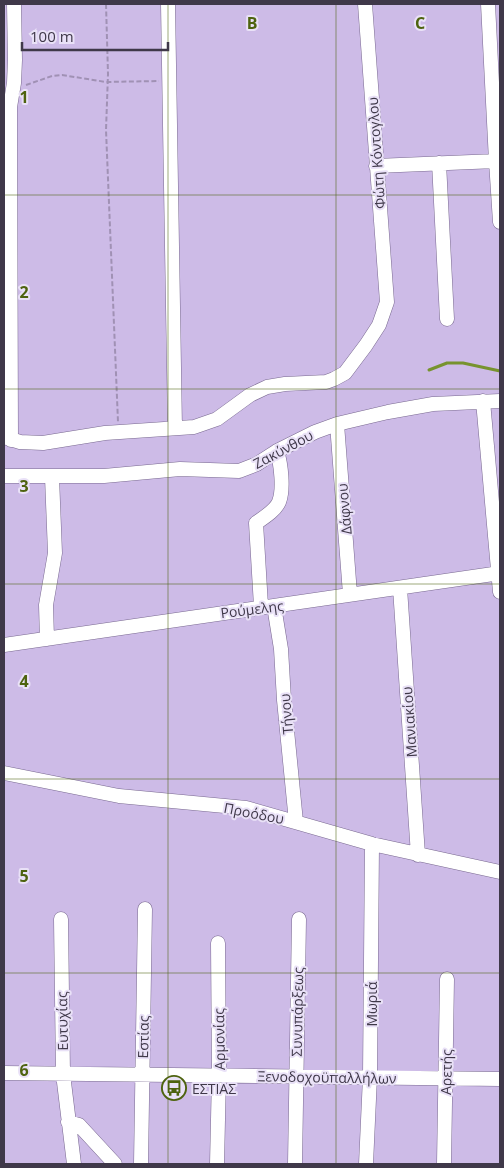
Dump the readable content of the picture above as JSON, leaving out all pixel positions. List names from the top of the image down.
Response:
{
  "streets": {
    "street": [
      "Φώτη Κόντογλου",
      "Ζακύνθου",
      "Δάφνου",
      "Ρούμελης",
      "Τήνου",
      "Μανιακίου",
      "Προόδου",
      "Μωριά",
      "Συνυπάρξεως",
      "Ευτυχίας",
      "Εστίας",
      "Αρμονίας",
      "Αρετής",
      "Ξενοδοχοϋπαλλήλων"
    ]
  },
  "crossings": [
    ["Ζακύνθου", "Δάφνου"],
    ["Ζακύνθου", "Τήνου"],
    ["Δάφνου", "Ρούμελης"],
    ["Ρούμελης", "Τήνου"],
    ["Ρούμελης", "Μανιακίου"],
    ["Τήνου", "Προόδου"],
    ["Μανιακίου", "Προόδου"],
    ["Προόδου", "Μωριά"],
    ["Μωριά", "Ξενοδοχοϋπαλλήλων"],
    ["Συνυπάρξεως", "Ξενοδοχοϋπαλλήλων"],
    ["Ευτυχίας", "Ξενοδοχοϋπαλλήλων"],
    ["Εστίας", "Ξενοδοχοϋπαλλήλων"],
    ["Αρμονίας", "Ξενοδοχοϋπαλλήλων"],
    ["Αρετής", "Ξενοδοχοϋπαλλήλων"]
  ],
  "places": {
    "bus stop": ["ΕΣΤΙΑΣ"]
  },
  "scale_bar": "100 m",
  "grid": {
    "columns": ["B", "C"],
    "rows": [
      "1",
      "2",
      "3",
      "4",
      "5",
      "6"
    ]
  }
}
